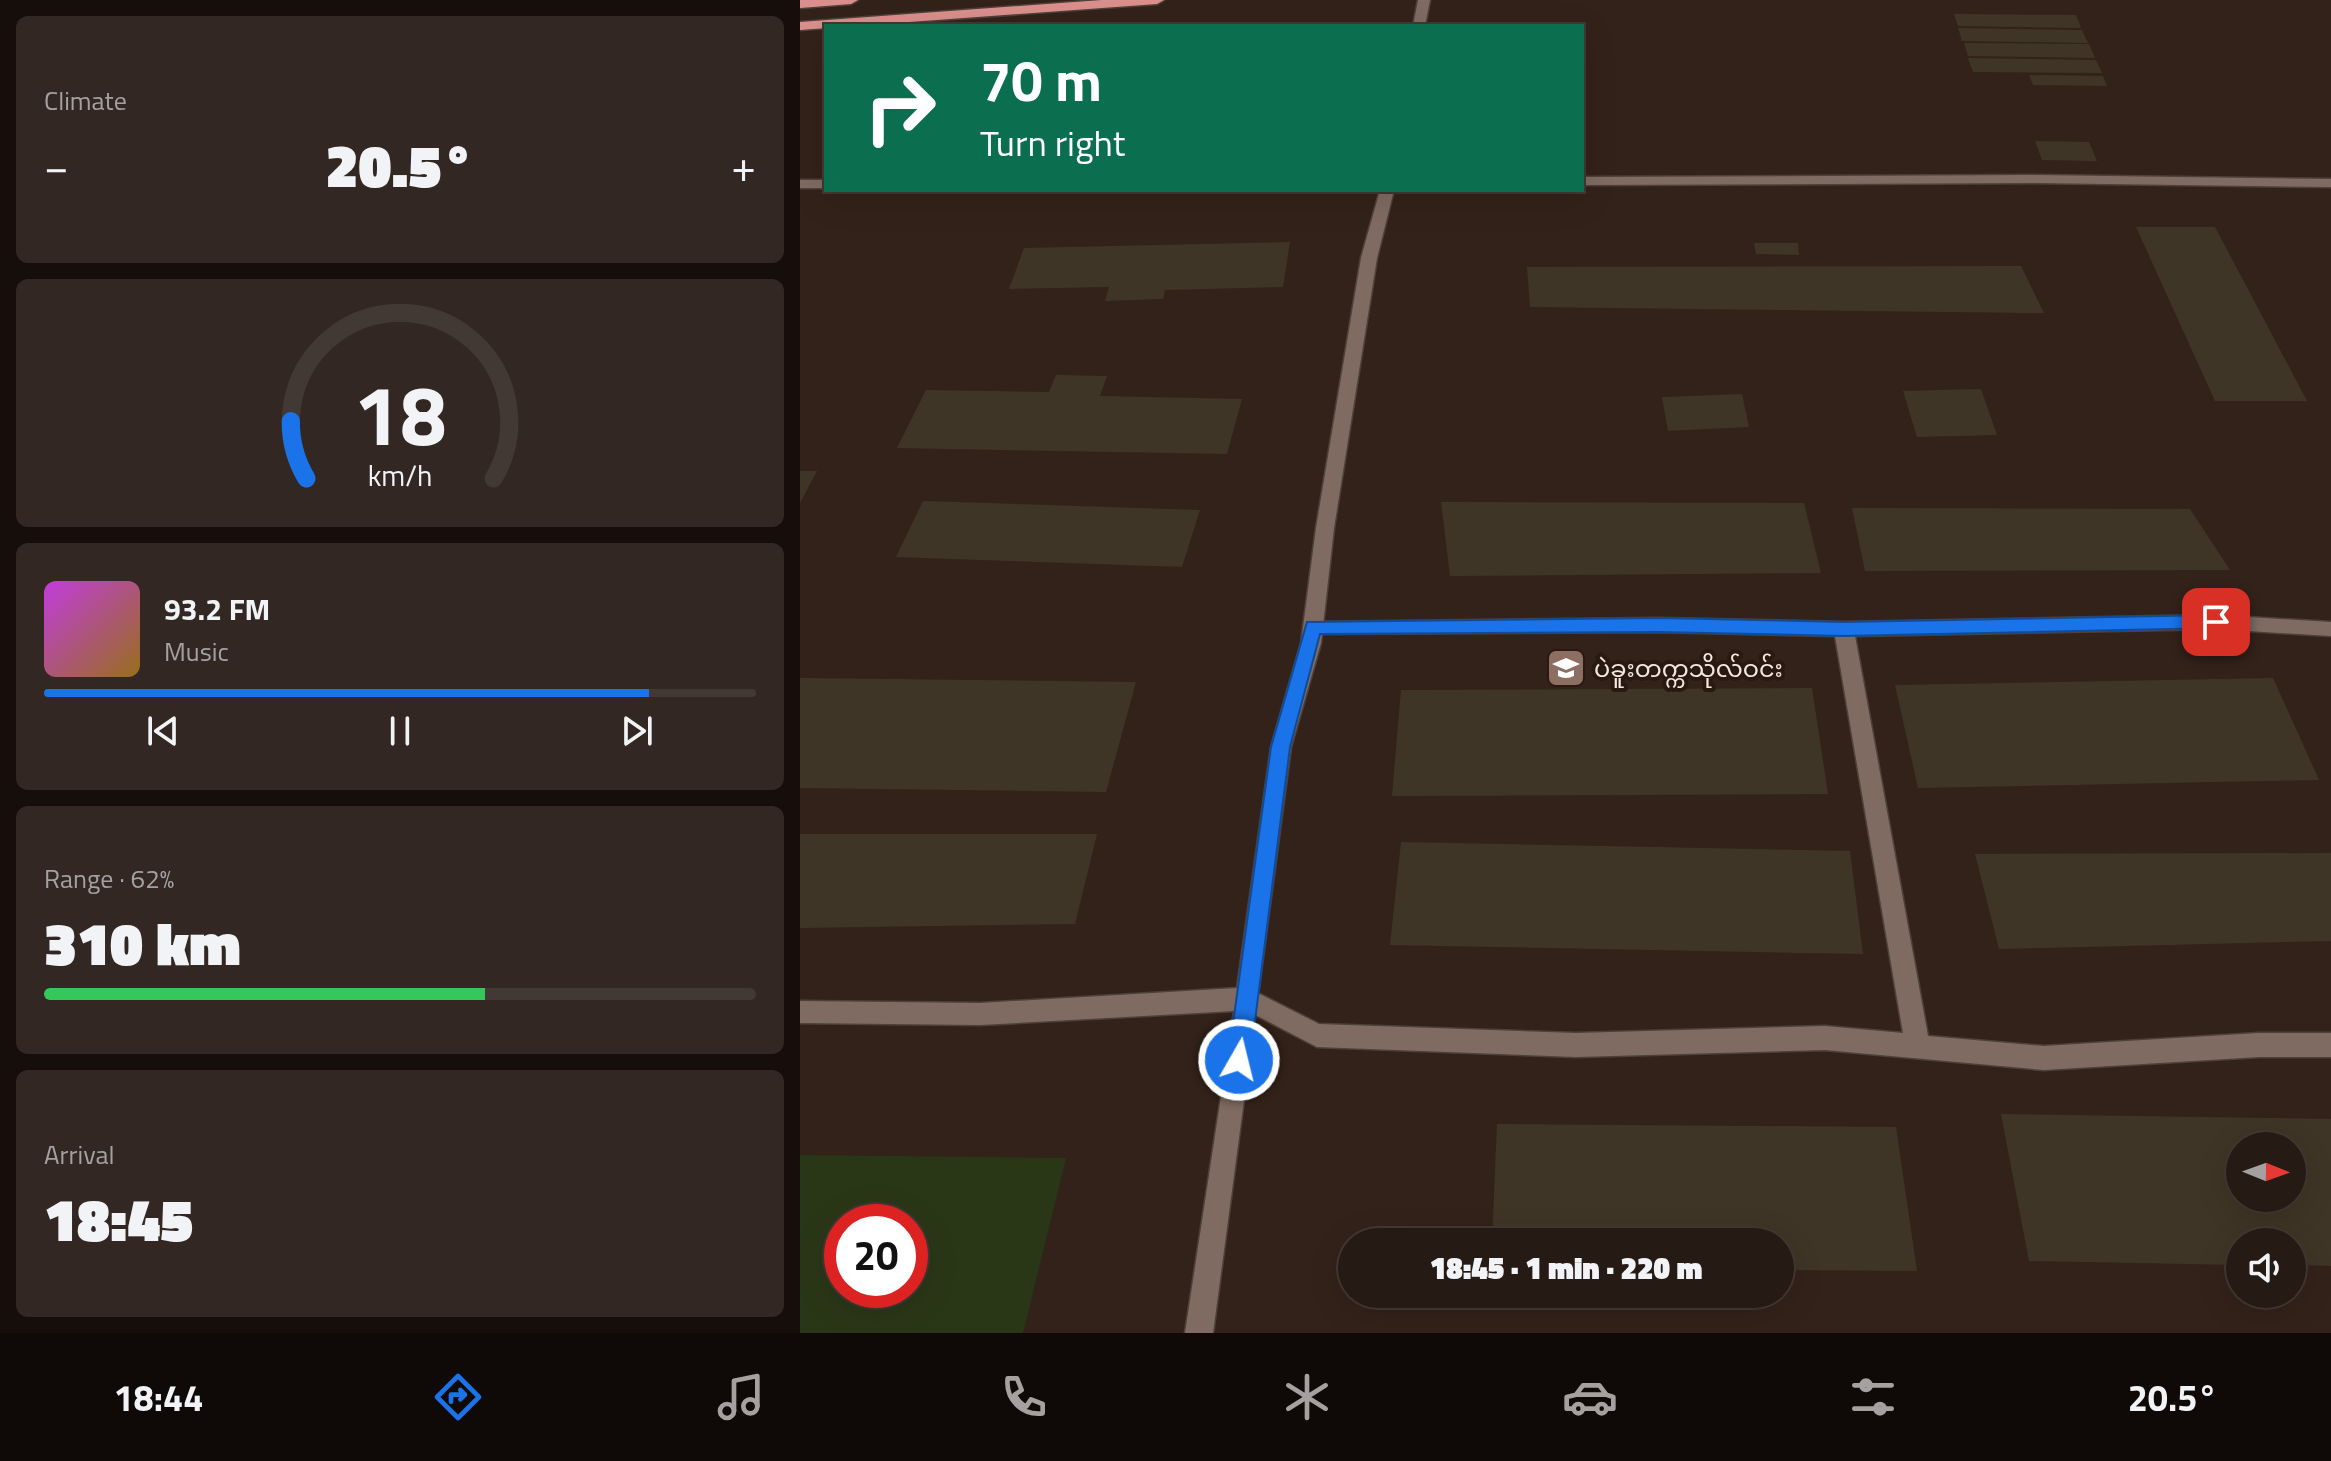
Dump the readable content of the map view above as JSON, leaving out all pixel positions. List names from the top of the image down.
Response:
{
  "places": {
    "school or university": ["ပဲခူးတက္ကသိုလ်ဝင်း"]
  },
  "north": "right",
  "page": {
    "tile": [
      "Climate",
      ["Range · 62%", "310 km"],
      ["Arrival", "18:45"]
    ],
    "turn": ["70 m", "Turn right"],
    "heat": ["−", "20.5°", "+"],
    "song": ["93.2 FM", "Music"],
    "limit": "20",
    "trip": "18:45 · 1 min · 220 m",
    "tabs": ["18:44", "20.5°"],
    "gauge": ["18", "km/h"]
  }
}
